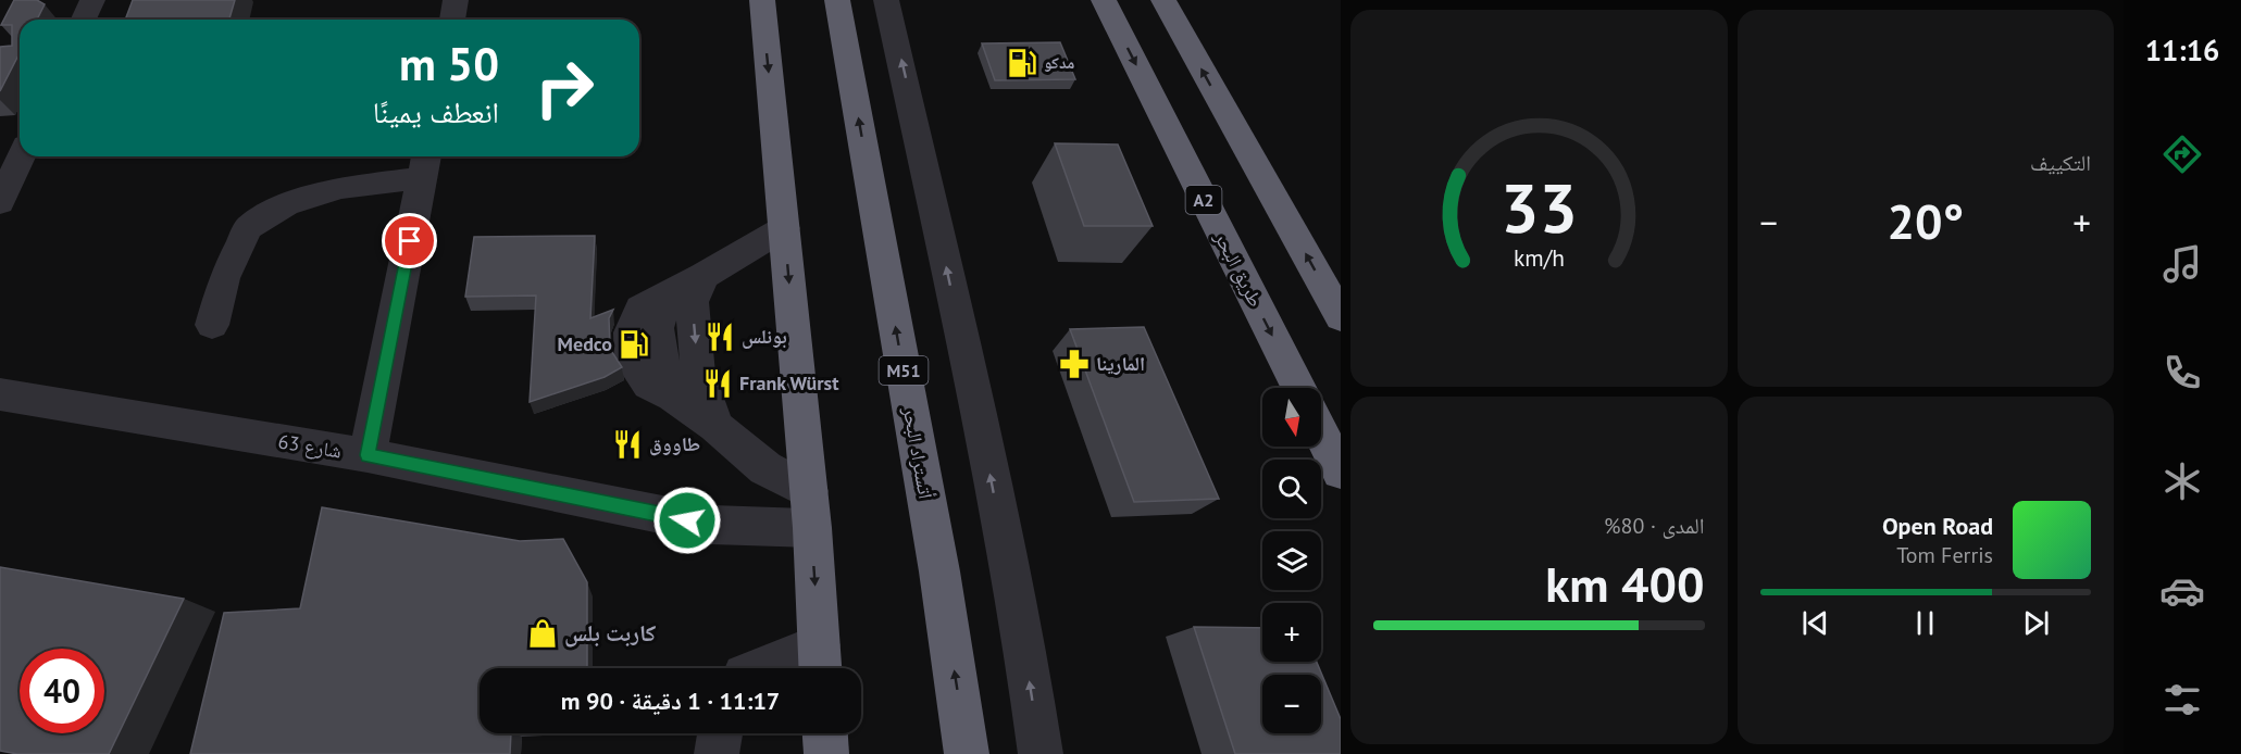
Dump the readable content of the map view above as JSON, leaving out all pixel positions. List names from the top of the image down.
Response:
{
  "streets": {
    "highway": [
      "A2",
      "طريق البحر",
      "M51",
      "أتستراد البحر"
    ],
    "street": ["شارع 63"]
  },
  "places": {
    "fuel station": ["مدكو", "Medco"],
    "restaurant": ["بونلس", "Frank Würst", "طاووق"],
    "pharmacy": ["المارينا"],
    "shop": ["كاربت بلس"]
  },
  "north": "bottom",
  "page": {
    "tabs": "11:16",
    "tile": [
      "التكييف",
      ["المدى · 80%", "400 km"]
    ],
    "turn": ["50 m", "انعطف يمينًا"],
    "heat": ["−", "20°", "+"],
    "map_buttons": ["+", "−"],
    "song": ["Open Road", "Tom Ferris"],
    "limit": "40",
    "trip": "11:17 · 1 دقيقة · 90 m",
    "gauge": ["33", "km/h"]
  }
}
